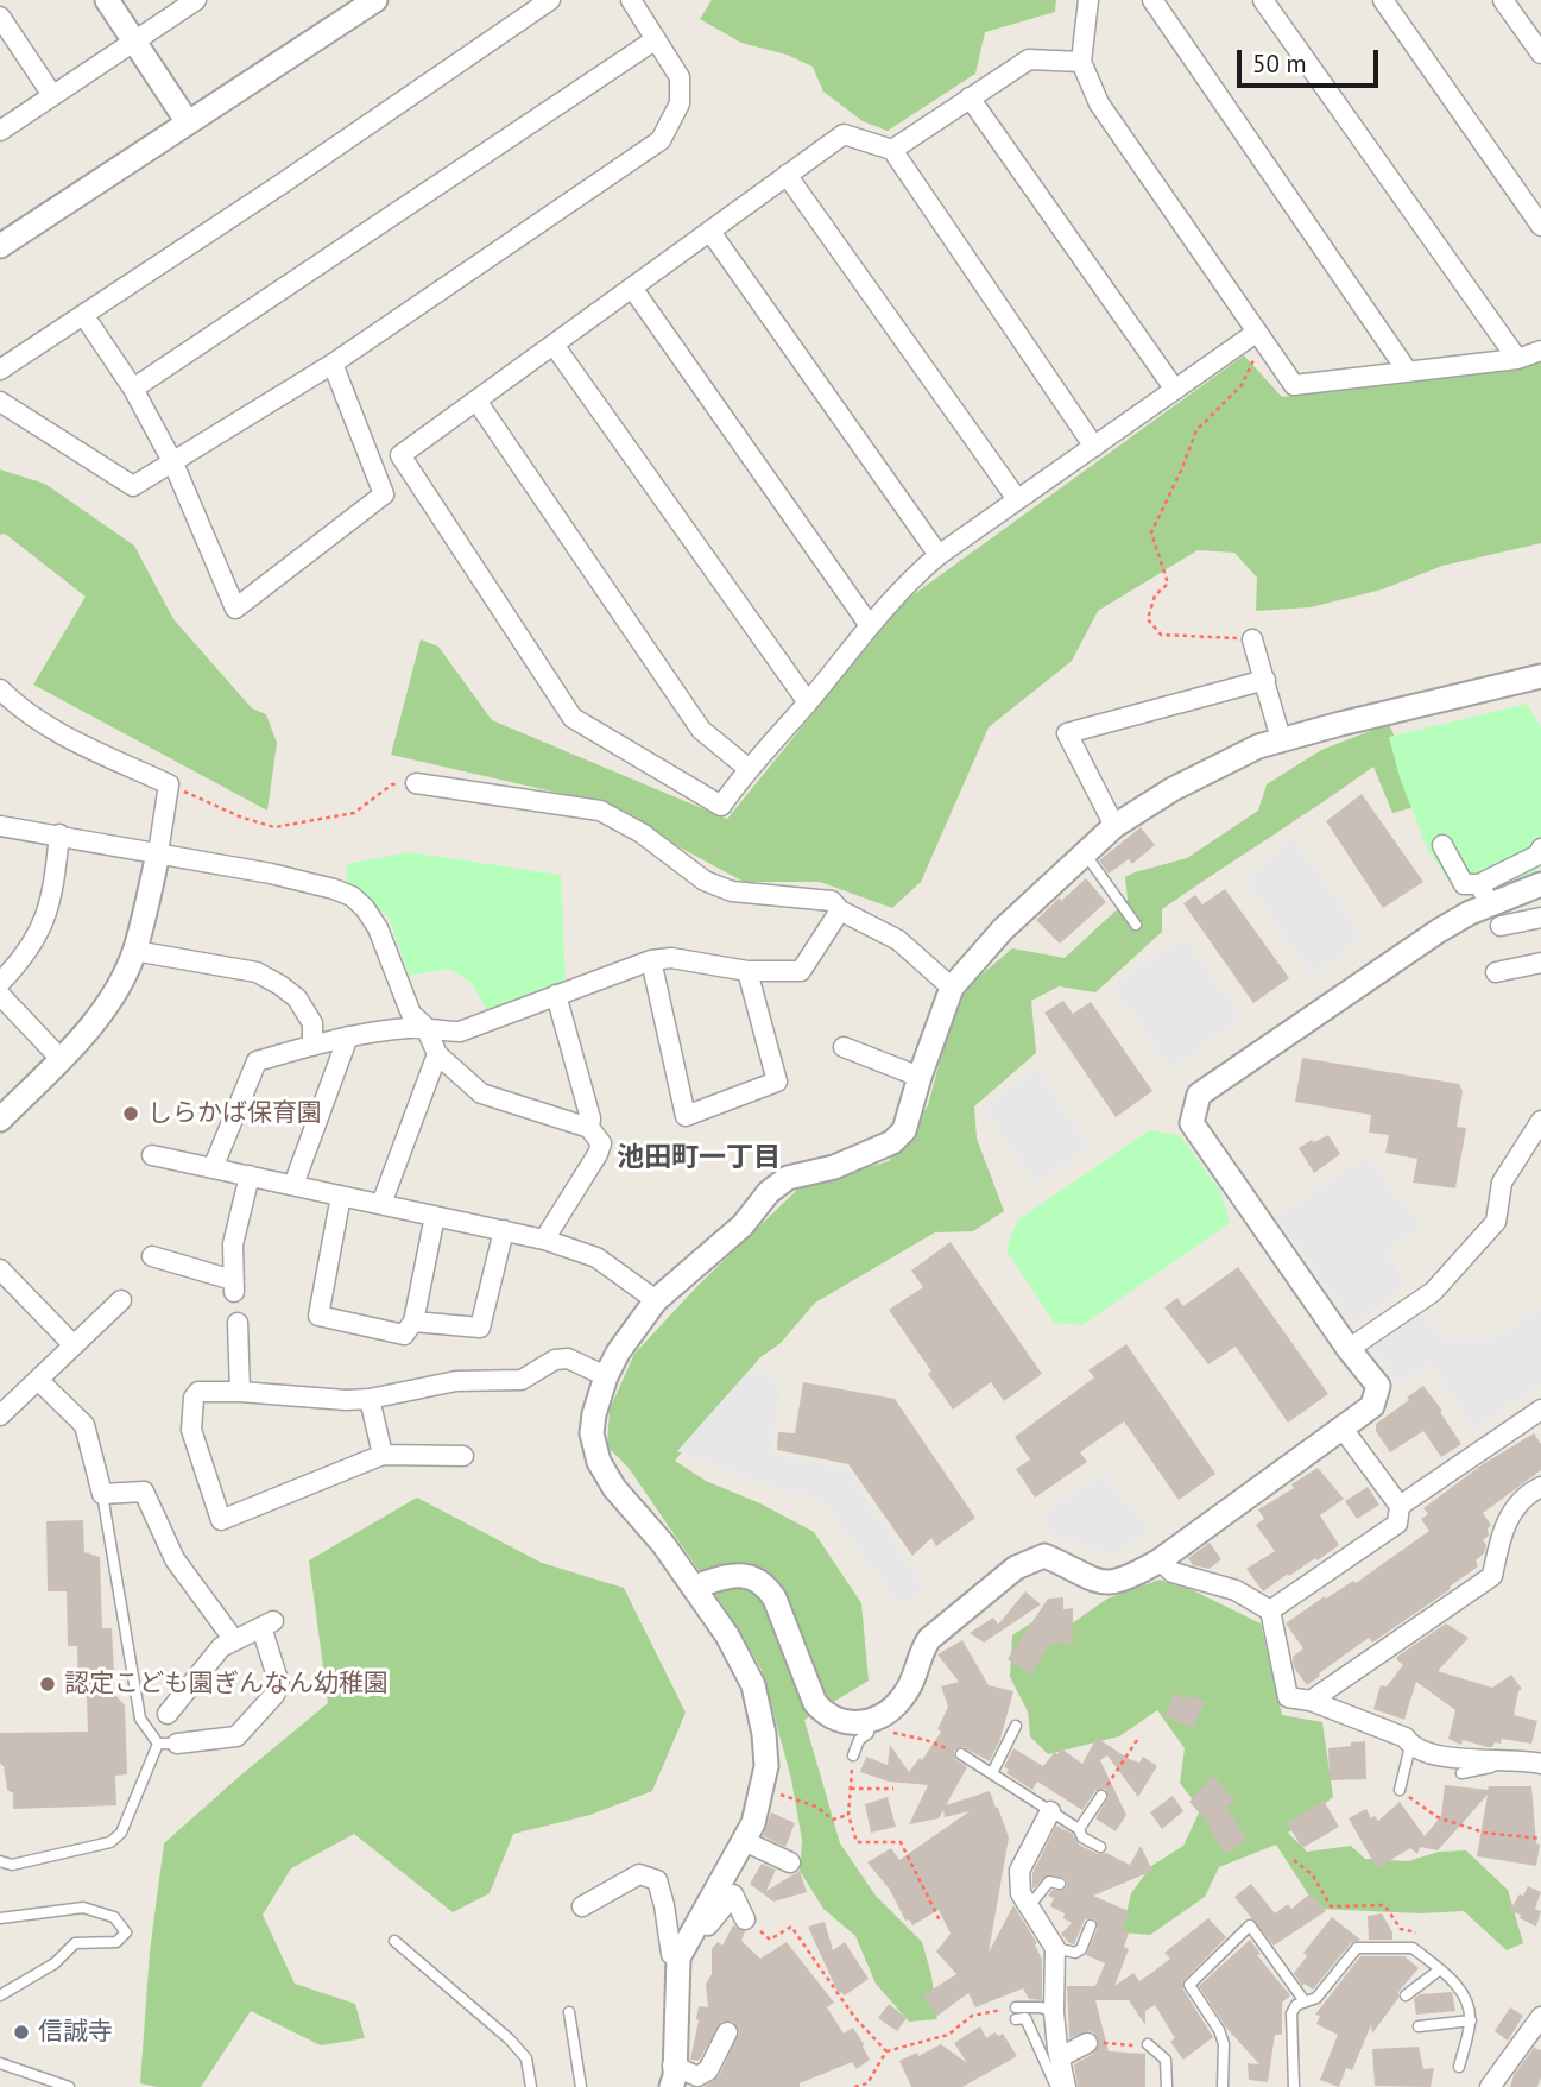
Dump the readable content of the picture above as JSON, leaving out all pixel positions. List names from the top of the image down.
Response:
{
  "districts": ["池田町一丁目"],
  "places": ["しらかば保育園", "認定こども園ぎんなん幼稚園", "信誠寺"],
  "scale_bar": "50 m"
}
